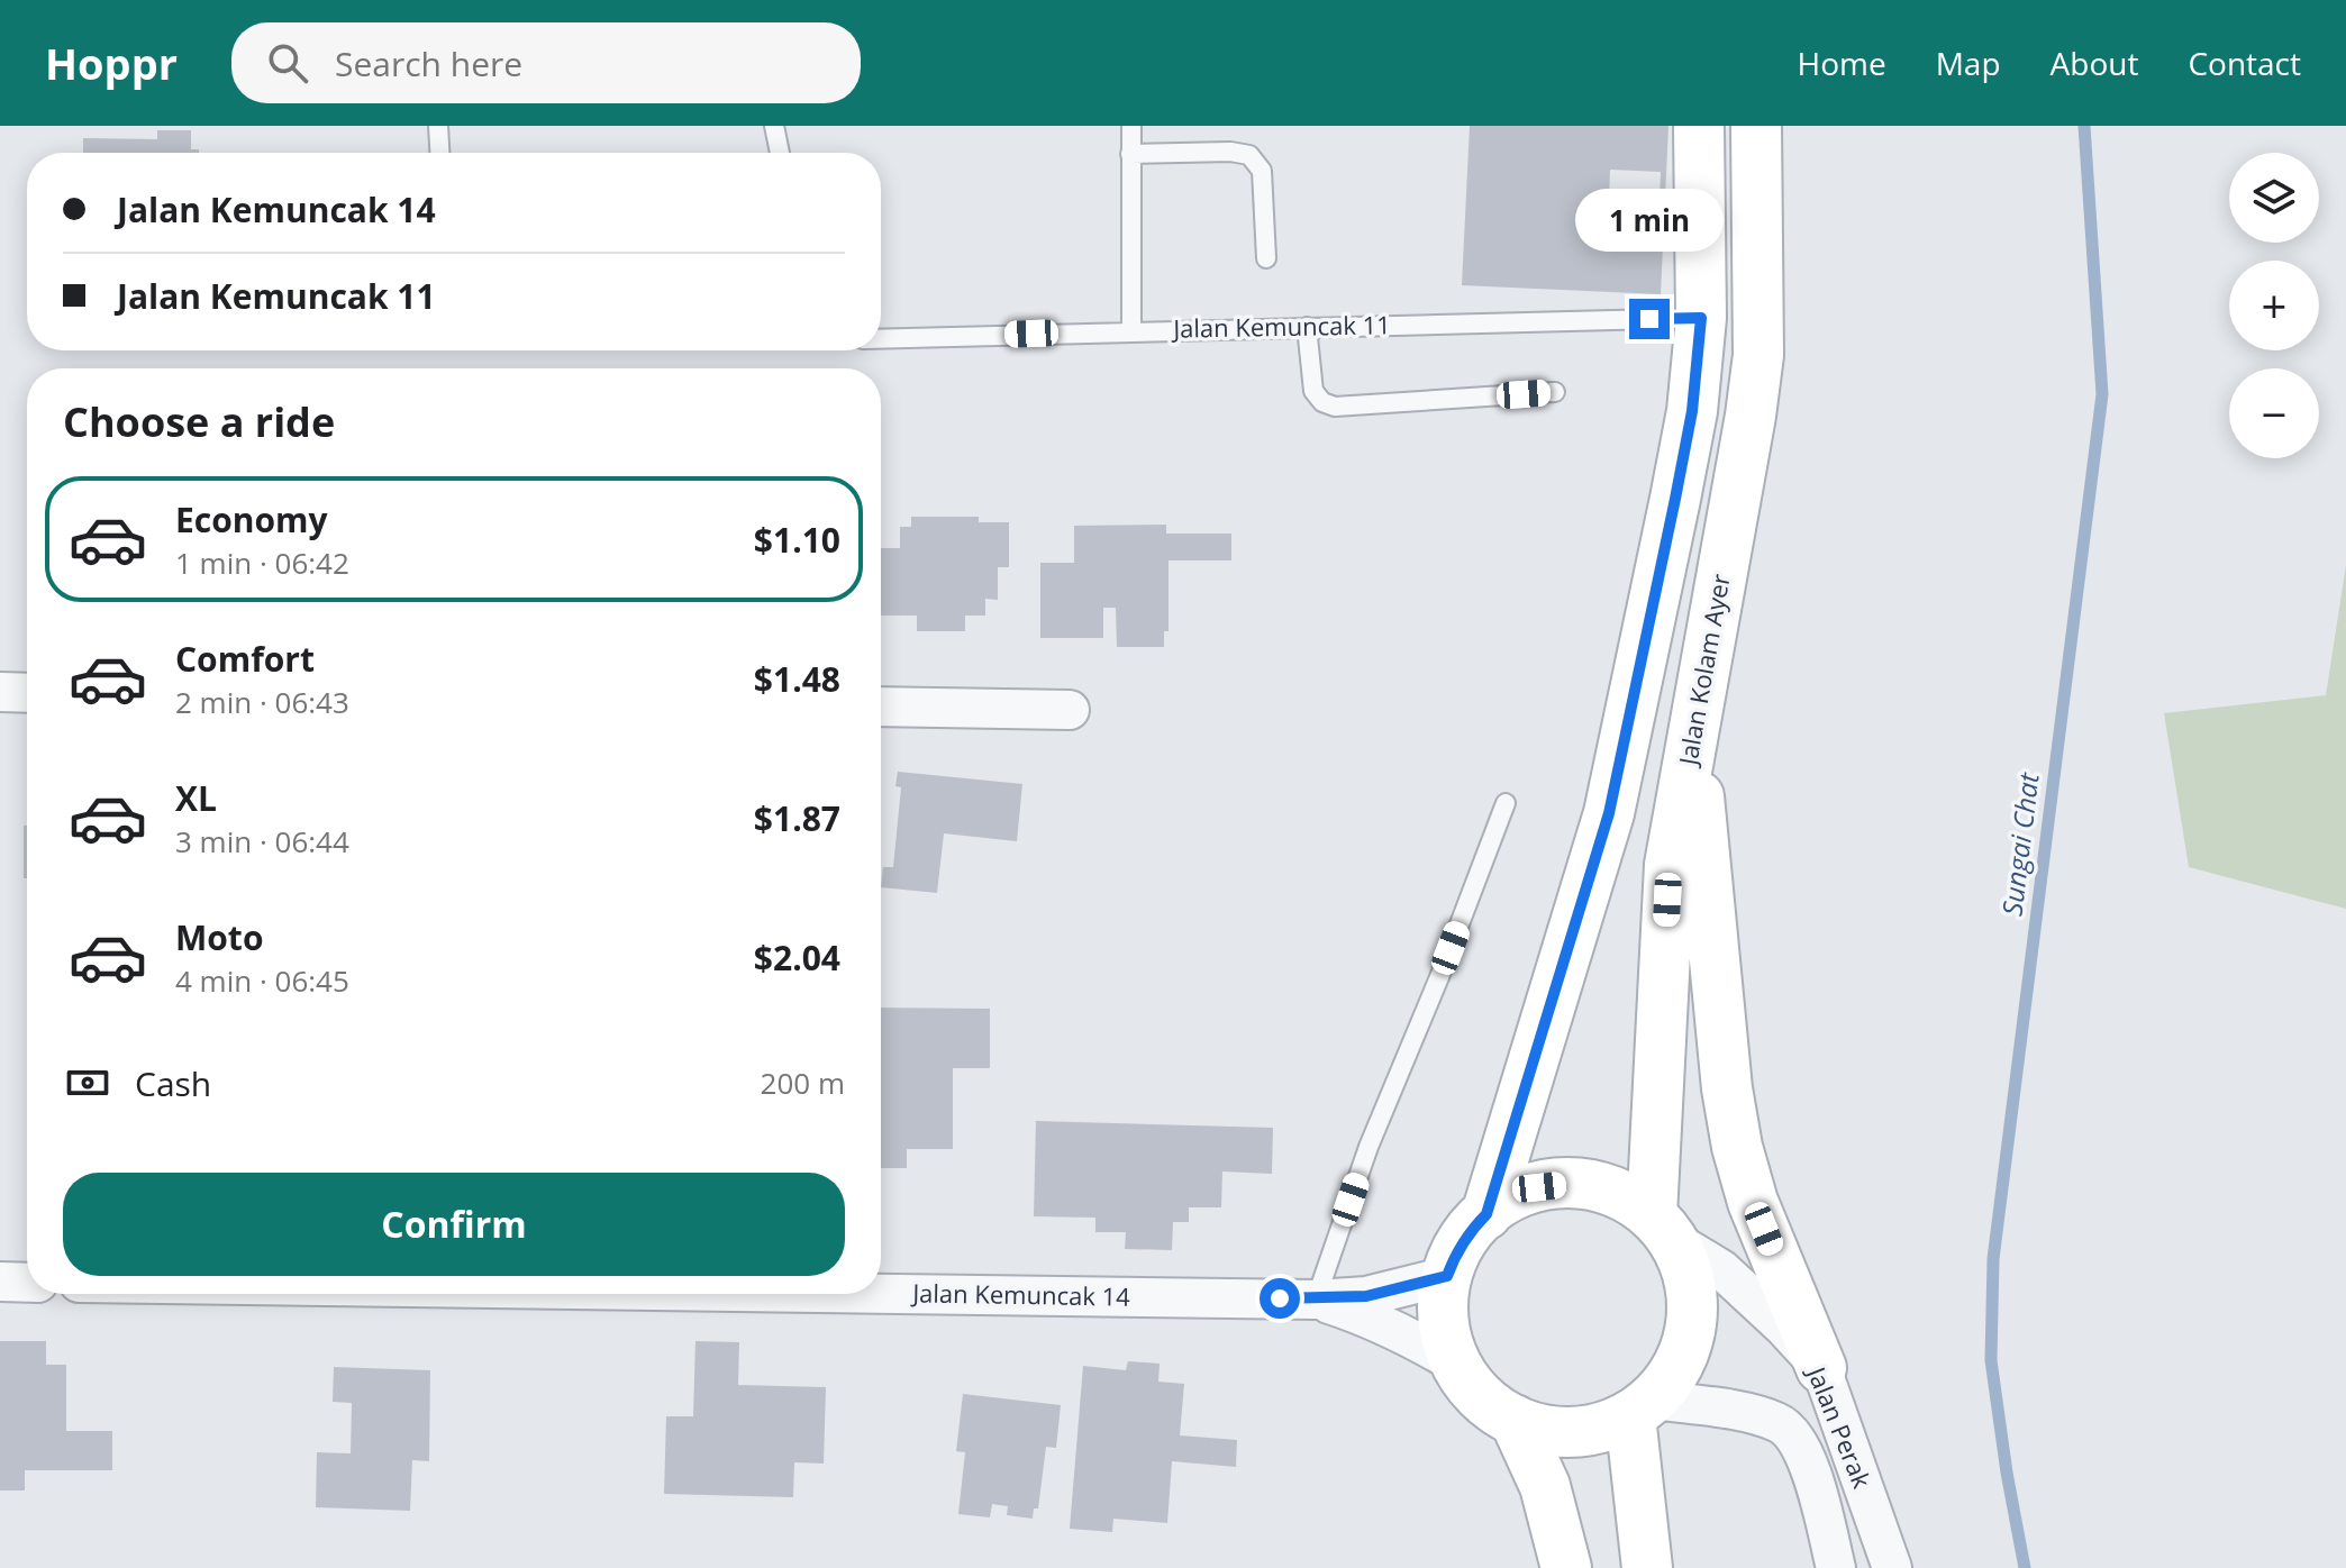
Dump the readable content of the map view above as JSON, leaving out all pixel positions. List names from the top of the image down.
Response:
{
  "streets": {
    "main road": ["Jalan Kolam Ayer"],
    "street": ["Jalan Kemuncak 14", "Jalan Perak"],
    "lane": ["Jalan Kemuncak 11"]
  },
  "crossings": [
    ["Jalan Kolam Ayer", "Jalan Kemuncak 14"],
    ["Jalan Kolam Ayer", "Jalan Perak"],
    ["Jalan Kemuncak 14", "Jalan Perak"]
  ],
  "water": ["Sungai Chat"],
  "page": {
    "header": "Hoppr",
    "search": "Search here",
    "nav": [
      "Home",
      "Map",
      "About",
      "Contact"
    ],
    "map_buttons": ["+", "−"],
    "banner": ["Jalan Kemuncak 14", "Jalan Kemuncak 11"],
    "bubble": "1 min",
    "heading": "Choose a ride",
    "list": [
      {
        "name": "Economy",
        "note": "1 min · 06:42",
        "value": "$1.10"
      },
      {
        "name": "Comfort",
        "note": "2 min · 06:43",
        "value": "$1.48"
      },
      {
        "name": "XL",
        "note": "3 min · 06:44",
        "value": "$1.87"
      },
      {
        "name": "Moto",
        "note": "4 min · 06:45",
        "value": "$2.04"
      }
    ],
    "pay": ["Cash", "200 m"],
    "buttons": "Confirm"
  }
}
